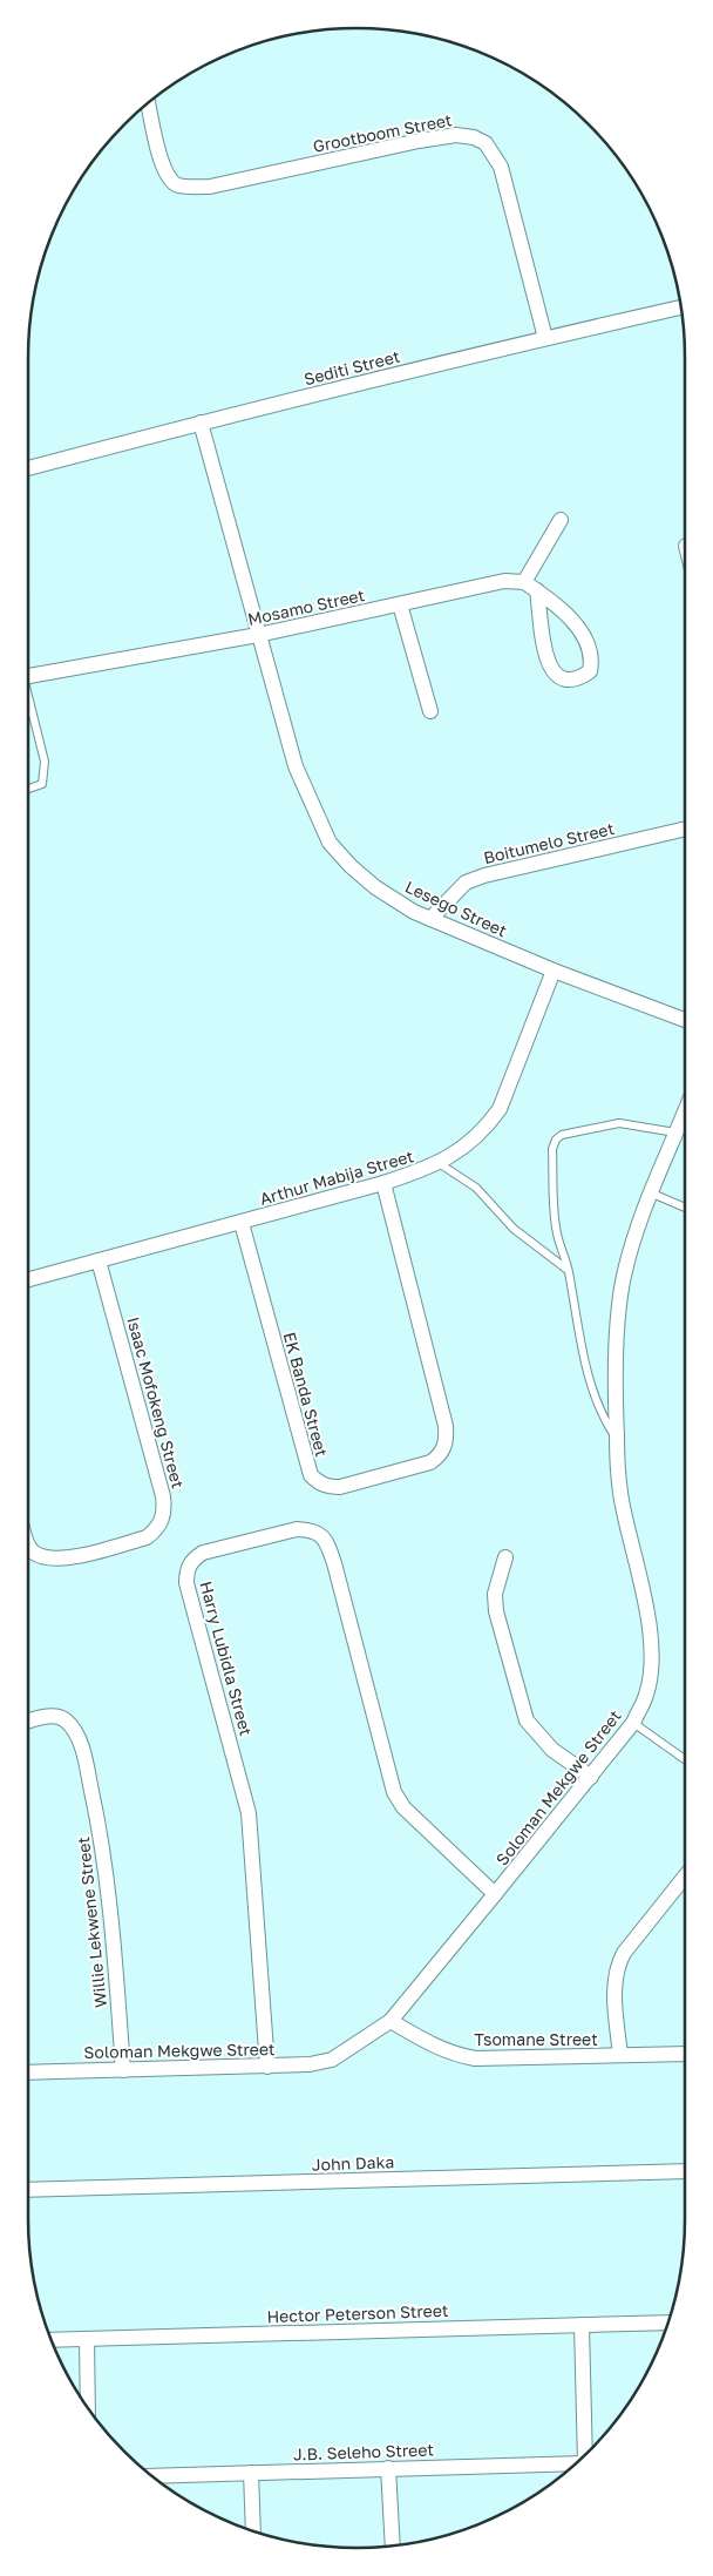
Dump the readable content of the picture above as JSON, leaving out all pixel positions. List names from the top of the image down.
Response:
{
  "streets": {
    "street": [
      "Grootboom Street",
      "Sediti Street",
      "Mosamo Street",
      "Boitumelo Street",
      "Lesego Street",
      "Arthur Mabija Street",
      "EK Banda Street",
      "Isaac Mofokeng Street",
      "Harry Lubidla Street",
      "Soloman Mekgwe Street",
      "Willie Lekwene Street",
      "Tsomane Street",
      "John Daka",
      "Hector Peterson Street",
      "J.B. Seleho Street"
    ]
  },
  "crossings": [
    ["Grootboom Street", "Sediti Street"],
    ["Sediti Street", "Lesego Street"],
    ["Mosamo Street", "Lesego Street"],
    ["Boitumelo Street", "Lesego Street"],
    ["Lesego Street", "Arthur Mabija Street"],
    ["Arthur Mabija Street", "EK Banda Street"],
    ["Arthur Mabija Street", "Isaac Mofokeng Street"],
    ["Harry Lubidla Street", "Soloman Mekgwe Street"],
    ["Soloman Mekgwe Street", "Willie Lekwene Street"],
    ["Soloman Mekgwe Street", "Tsomane Street"]
  ]
}
